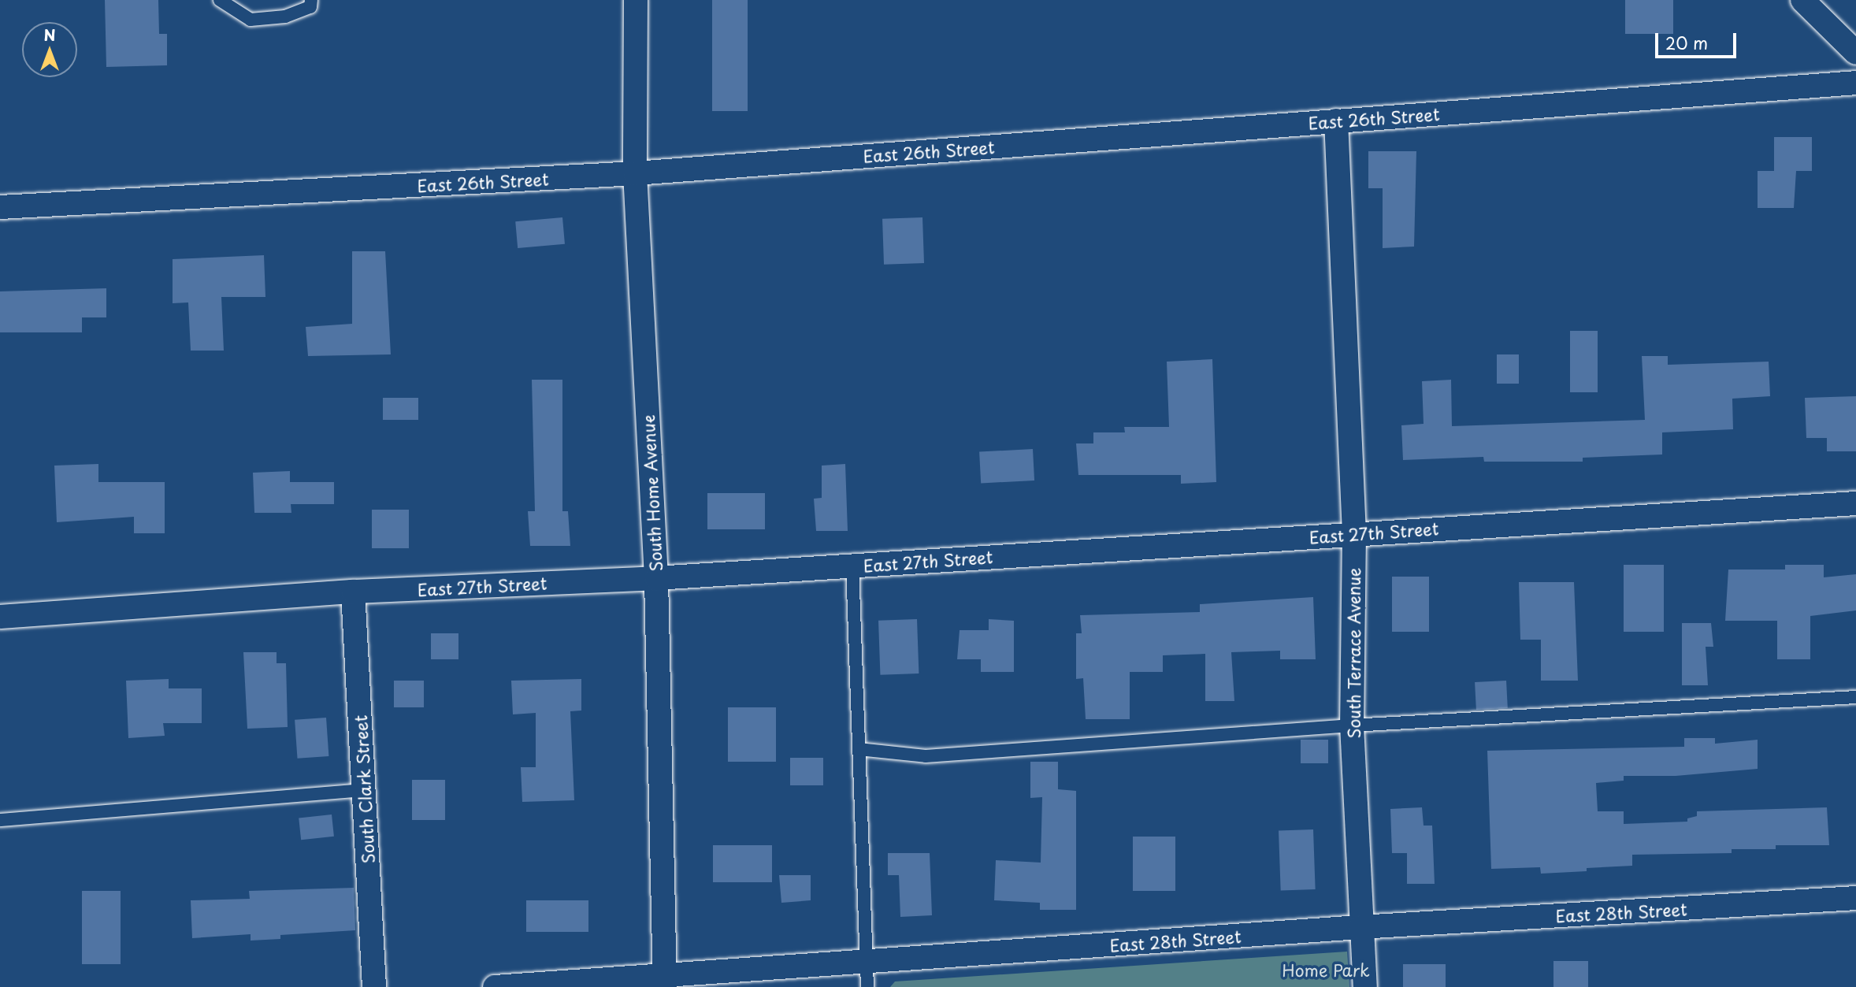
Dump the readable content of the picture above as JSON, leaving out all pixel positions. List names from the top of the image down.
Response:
{
  "streets": {
    "street": [
      "East 26th Street",
      "South Home Avenue",
      "East 27th Street",
      "South Terrace Avenue",
      "South Clark Street",
      "East 28th Street"
    ]
  },
  "crossings": [
    ["East 26th Street", "South Home Avenue"],
    ["East 26th Street", "South Terrace Avenue"],
    ["South Home Avenue", "East 27th Street"],
    ["South Home Avenue", "East 28th Street"],
    ["East 27th Street", "South Terrace Avenue"],
    ["East 27th Street", "South Clark Street"],
    ["South Terrace Avenue", "East 28th Street"]
  ],
  "parks": ["Home Park"],
  "scale_bar": "20 m",
  "north": "top"
}
